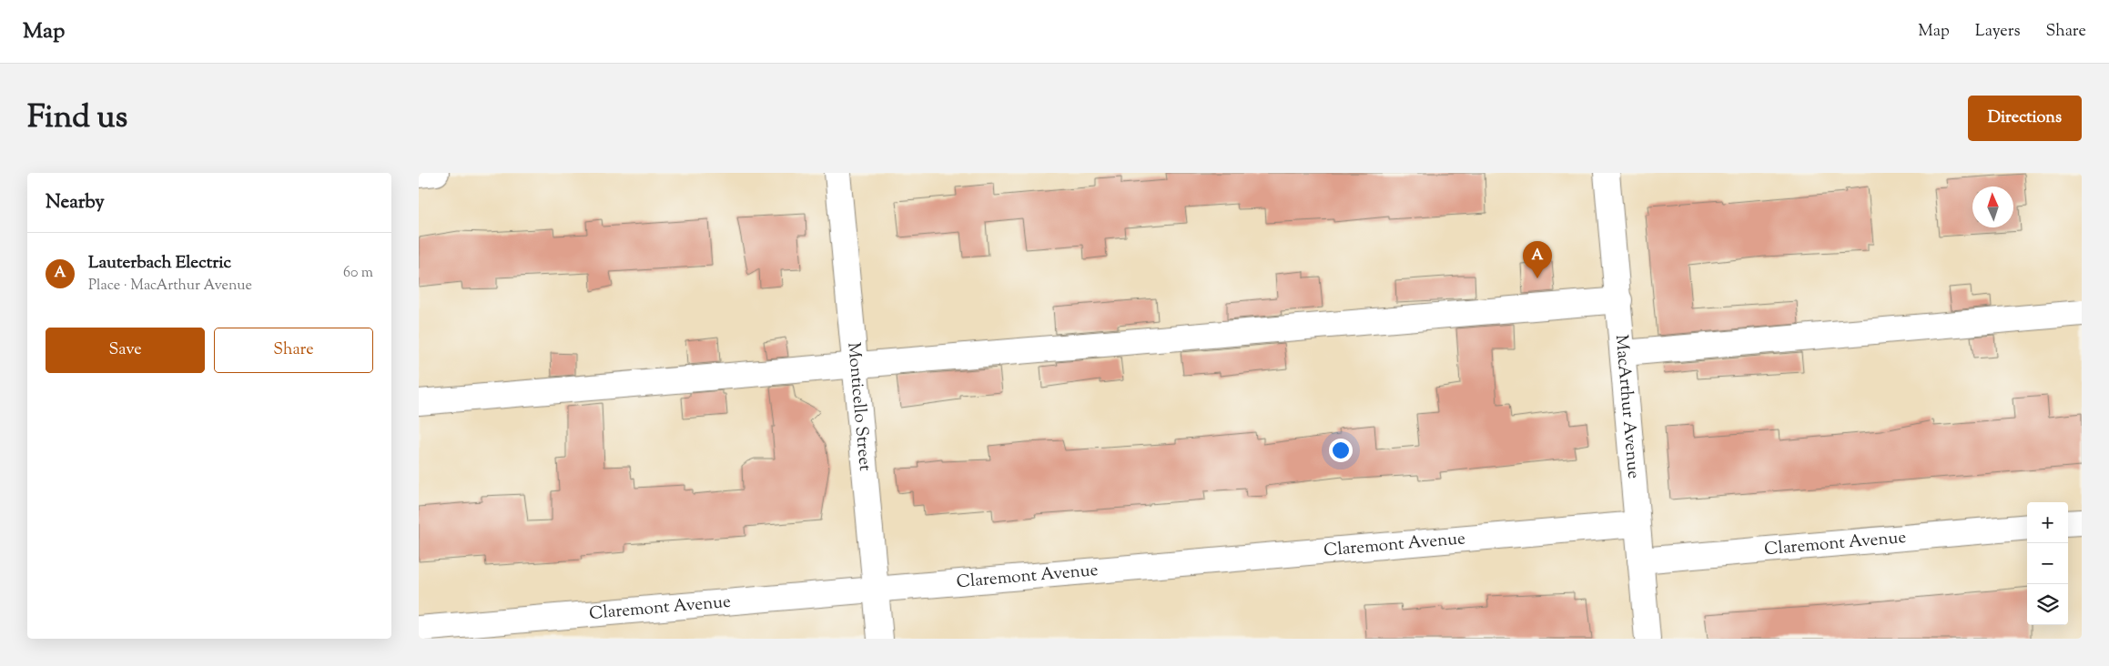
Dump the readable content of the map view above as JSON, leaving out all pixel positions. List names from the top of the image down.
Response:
{
  "streets": {
    "street": ["Monticello Street", "MacArthur Avenue", "Claremont Avenue"]
  },
  "crossings": [
    ["Monticello Street", "Claremont Avenue"],
    ["MacArthur Avenue", "Claremont Avenue"]
  ],
  "north": "top",
  "page": {
    "header": "Map",
    "nav": ["Map", "Layers", "Share"],
    "title": "Find us",
    "buttons": [
      "Directions",
      ["Save", "Share"]
    ],
    "heading": "Nearby",
    "list": [
      {
        "mark": "A",
        "name": "Lauterbach Electric",
        "note": "Place · MacArthur Avenue",
        "value": "60 m"
      }
    ],
    "pins": "A",
    "map_buttons": ["+", "−"]
  }
}
